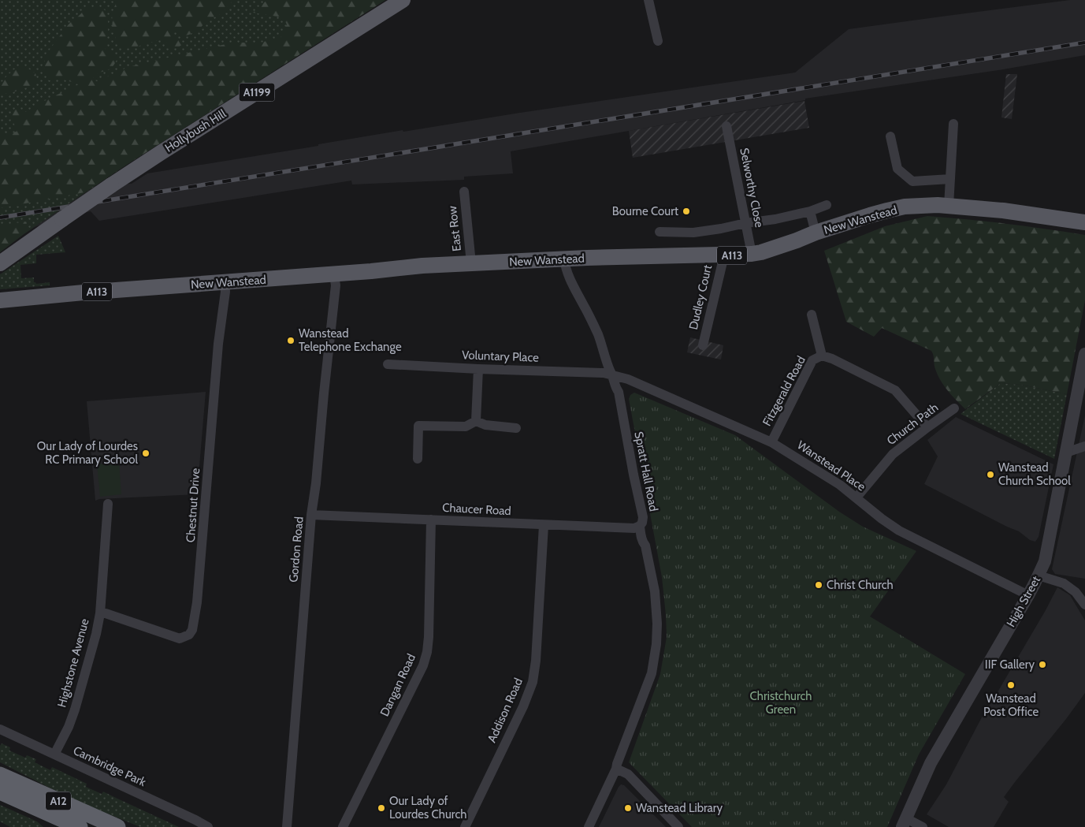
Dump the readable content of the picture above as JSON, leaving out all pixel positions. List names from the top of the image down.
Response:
{
  "streets": {
    "highway": ["A12"],
    "main road": [
      "A1199",
      "Hollybush Hill",
      "New Wanstead",
      "A113"
    ],
    "street": [
      "Selworthy Close",
      "East Row",
      "Dudley Court",
      "Voluntary Place",
      "Fitzgerald Road",
      "Church Path",
      "Wanstead Place",
      "Spratt Hall Road",
      "Chestnut Drive",
      "Chaucer Road",
      "Gordon Road",
      "High Street",
      "Highstone Avenue",
      "Dangan Road",
      "Addison Road",
      "Cambridge Park"
    ]
  },
  "crossings": [
    ["Selworthy Close", "New Wanstead"],
    ["New Wanstead", "East Row"],
    ["New Wanstead", "Dudley Court"],
    ["New Wanstead", "Spratt Hall Road"],
    ["New Wanstead", "Chestnut Drive"],
    ["New Wanstead", "Gordon Road"],
    ["Voluntary Place", "Wanstead Place"],
    ["Voluntary Place", "Spratt Hall Road"],
    ["Fitzgerald Road", "Church Path"],
    ["Fitzgerald Road", "Wanstead Place"],
    ["Church Path", "Wanstead Place"],
    ["Wanstead Place", "Spratt Hall Road"],
    ["Wanstead Place", "High Street"],
    ["Spratt Hall Road", "Chaucer Road"],
    ["Chestnut Drive", "Highstone Avenue"],
    ["Chaucer Road", "Gordon Road"],
    ["Chaucer Road", "Dangan Road"],
    ["Chaucer Road", "Addison Road"],
    ["Highstone Avenue", "Cambridge Park"]
  ],
  "parks": ["Christchurch Green"],
  "places": [
    "Bourne Court",
    "Wanstead Telephone Exchange",
    "Our Lady of Lourdes RC Primary School",
    "Wanstead Church School",
    "Christ Church",
    "IIF Gallery",
    "Wanstead Post Office",
    "Our Lady of Lourdes Church",
    "Wanstead Library"
  ]
}
